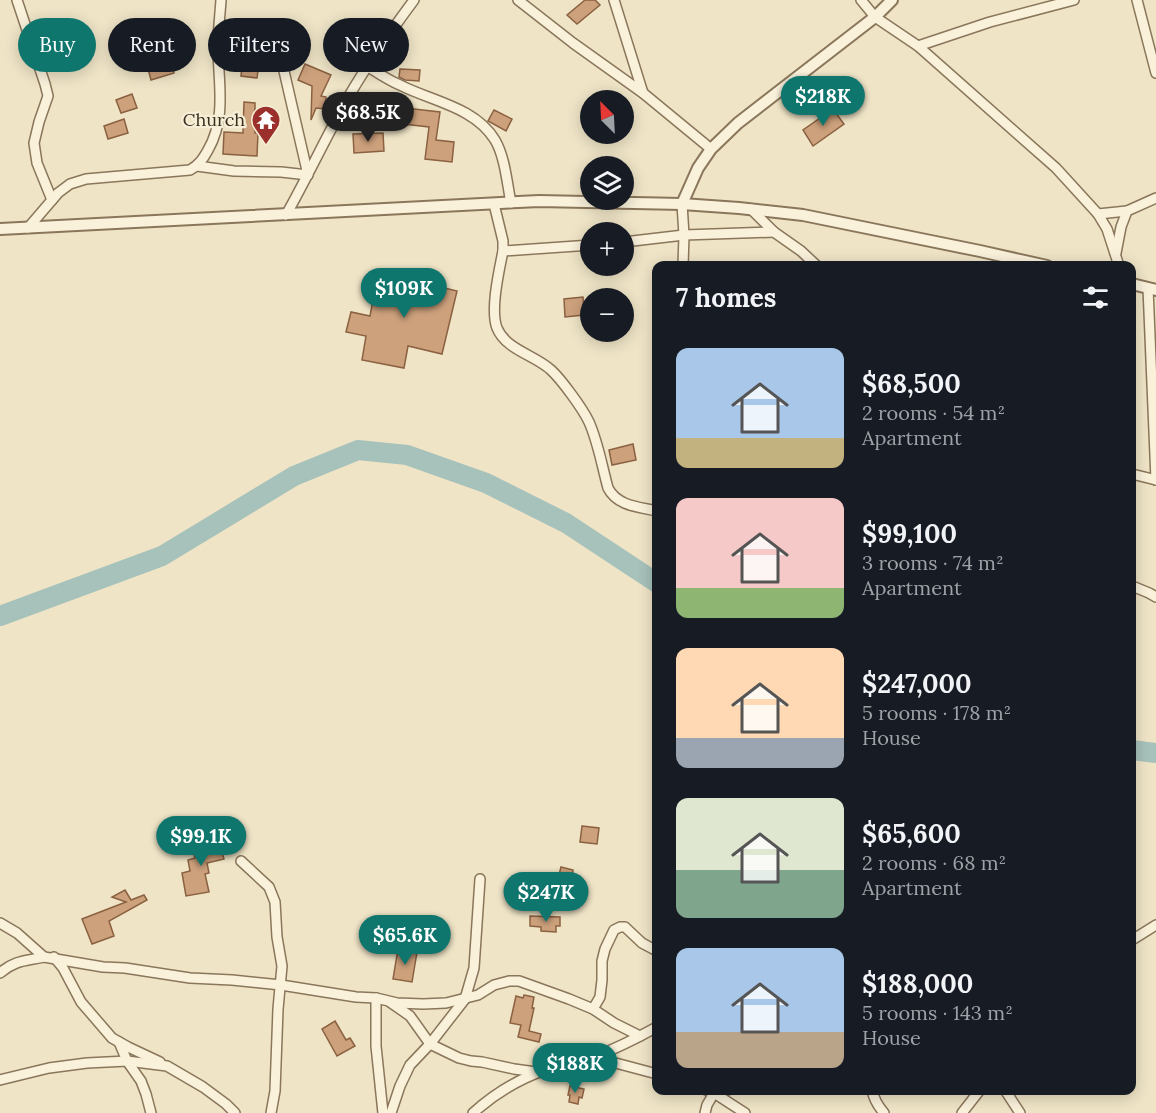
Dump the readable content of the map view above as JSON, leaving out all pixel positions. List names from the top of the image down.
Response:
{
  "places": {
    "temple": ["Church"]
  },
  "north": "top left",
  "page": {
    "chip": [
      "Buy",
      "Rent",
      "Filters",
      "New"
    ],
    "price": [
      "$218K",
      "$68.5K",
      "$109K",
      "$99.1K",
      "$247K",
      "$65.6K",
      "$188K"
    ],
    "map_buttons": ["+", "−"],
    "heading": "7 homes",
    "list": [
      {
        "name": "$68,500",
        "note": "2 rooms · 54 m² · Apartment"
      },
      {
        "name": "$99,100",
        "note": "3 rooms · 74 m² · Apartment"
      },
      {
        "name": "$247,000",
        "note": "5 rooms · 178 m² · House"
      },
      {
        "name": "$65,600",
        "note": "2 rooms · 68 m² · Apartment"
      },
      {
        "name": "$188,000",
        "note": "5 rooms · 143 m² · House"
      }
    ]
  }
}
